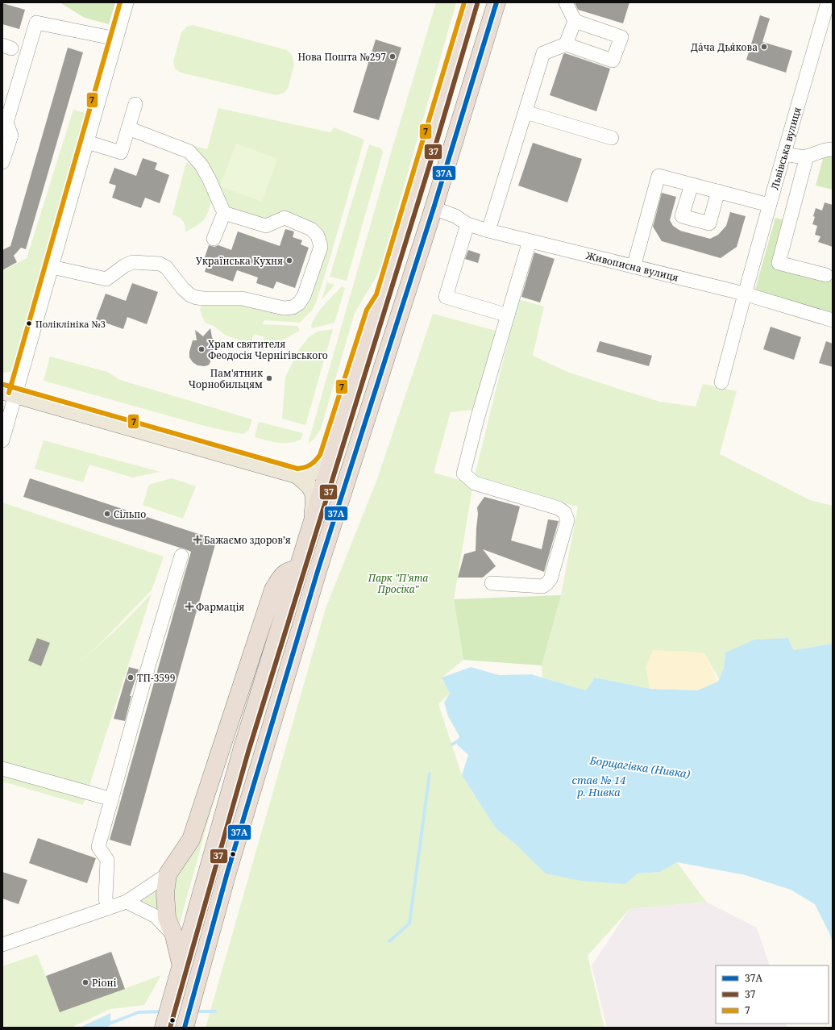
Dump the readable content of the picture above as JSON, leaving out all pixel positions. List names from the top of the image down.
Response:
{
  "streets": {
    "street": ["Львівська вулиця", "Живописна вулиця"]
  },
  "crossings": [
    ["Львівська вулиця", "Живописна вулиця"]
  ],
  "water": ["Борщагівка (Нивка)", "став № 14 р. Нивка"],
  "parks": ["Парк \"П'ята Просіка\""],
  "places": {
    "other": [
      "Да́ча Дья́кова",
      "Нова Пошта №297",
      "Українська Кухня",
      "Поліклініка №3",
      "Храм святителя Феодосія Чернігівського",
      "Пам'ятник Чорнобильцям",
      "Сільпо",
      "ТП-3599",
      "Ріоні"
    ],
    "health": ["Бажаємо здоровʼя", "Фармація"]
  },
  "lines": ["transit line 37А", "transit line 7", "transit line 37"],
  "legend": ["37А", "37", "7"]
}
